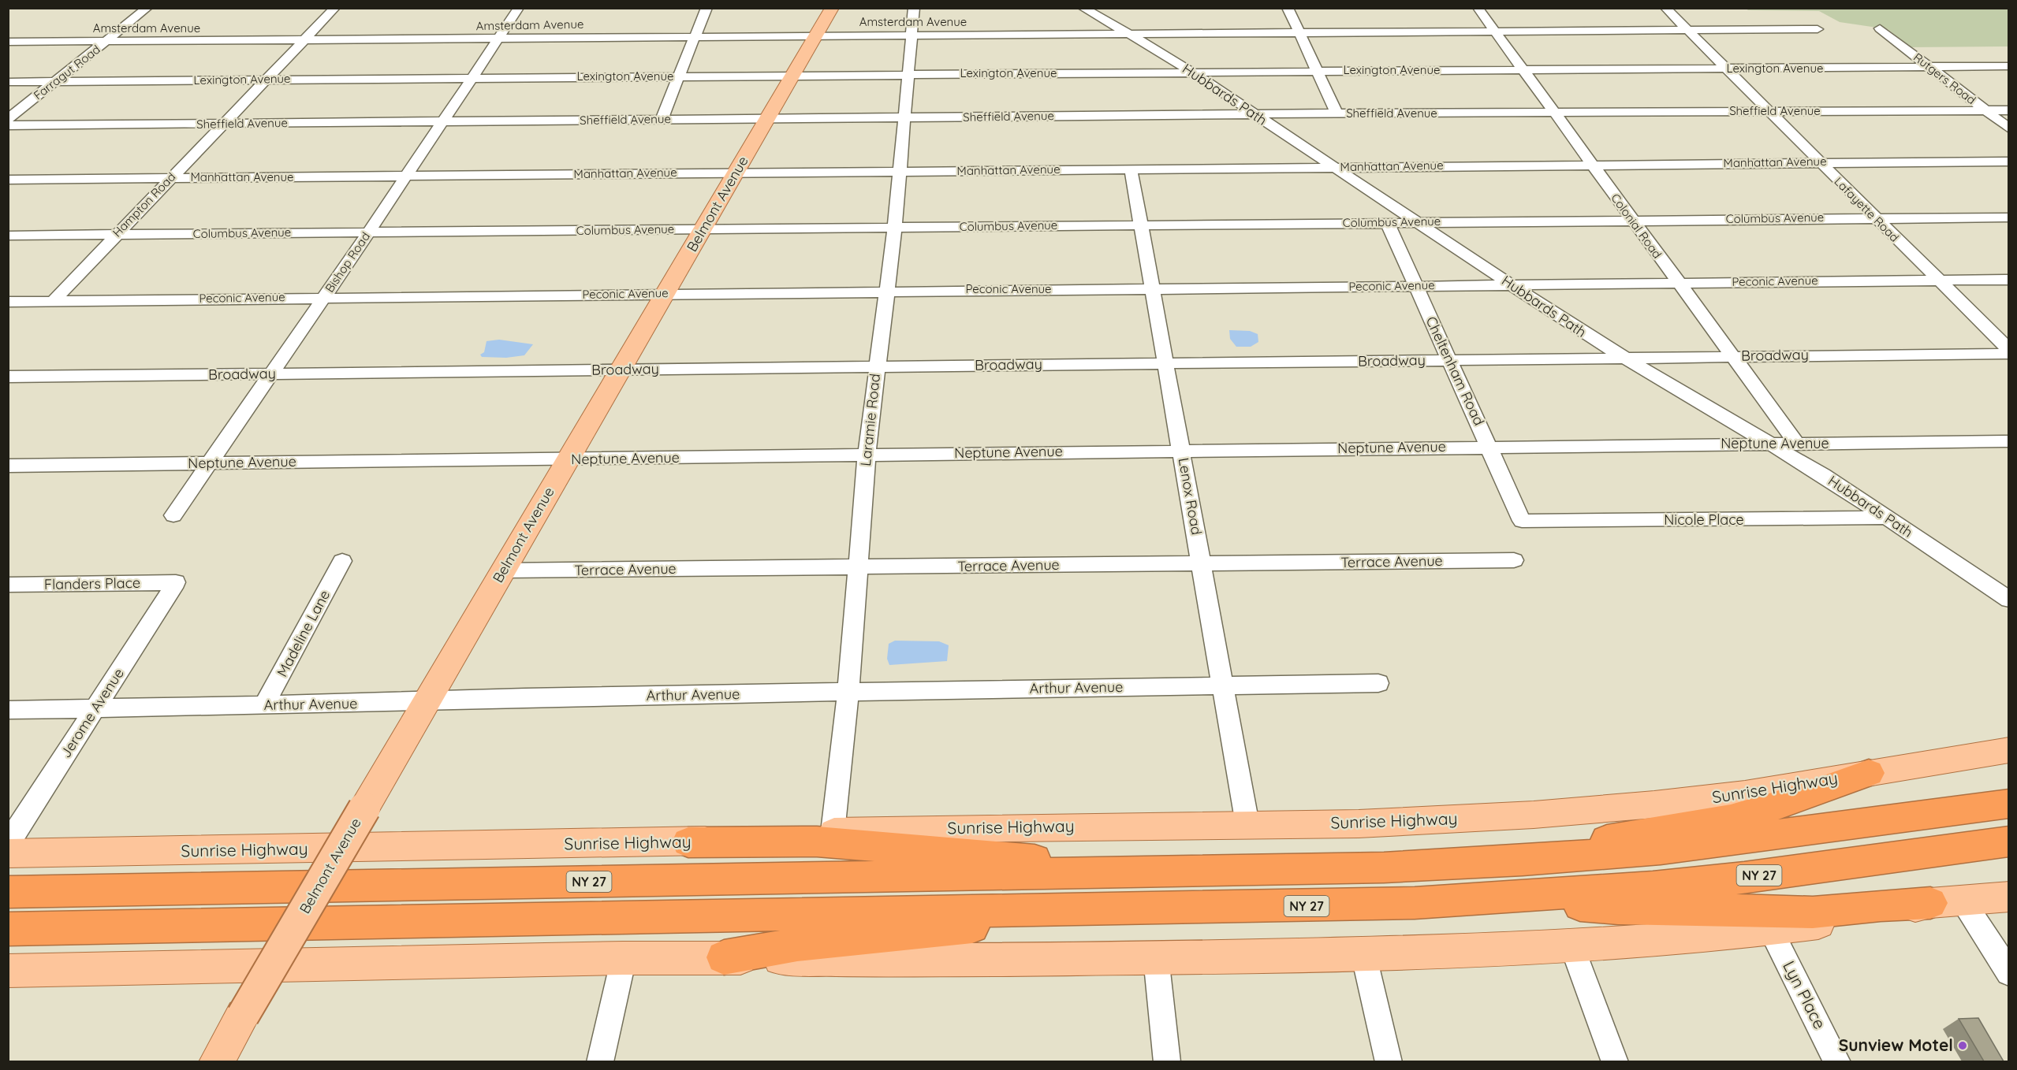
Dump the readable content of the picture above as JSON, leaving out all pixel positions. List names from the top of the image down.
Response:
{
  "streets": {
    "highway": ["NY 27"],
    "main road": ["Belmont Avenue", "Sunrise Highway"],
    "street": [
      "Amsterdam Avenue",
      "Lexington Avenue",
      "Farragut Road",
      "Rutgers Road",
      "Hubbards Path",
      "Sheffield Avenue",
      "Manhattan Avenue",
      "Hampton Road",
      "Lafayette Road",
      "Columbus Avenue",
      "Colonial Road",
      "Bishop Road",
      "Peconic Avenue",
      "Broadway",
      "Cheltenham Road",
      "Laramie Road",
      "Neptune Avenue",
      "Lenox Road",
      "Nicole Place",
      "Terrace Avenue",
      "Flanders Place",
      "Madeline Lane",
      "Arthur Avenue",
      "Jerome Avenue",
      "Lyn Place"
    ]
  },
  "crossings": [
    ["Amsterdam Avenue", "Farragut Road"],
    ["Amsterdam Avenue", "Hubbards Path"],
    ["Amsterdam Avenue", "Belmont Avenue"],
    ["Amsterdam Avenue", "Hampton Road"],
    ["Amsterdam Avenue", "Lafayette Road"],
    ["Amsterdam Avenue", "Colonial Road"],
    ["Amsterdam Avenue", "Bishop Road"],
    ["Amsterdam Avenue", "Laramie Road"],
    ["Lexington Avenue", "Farragut Road"],
    ["Lexington Avenue", "Rutgers Road"],
    ["Lexington Avenue", "Hubbards Path"],
    ["Lexington Avenue", "Belmont Avenue"],
    ["Lexington Avenue", "Hampton Road"],
    ["Lexington Avenue", "Lafayette Road"],
    ["Lexington Avenue", "Colonial Road"],
    ["Lexington Avenue", "Bishop Road"],
    ["Lexington Avenue", "Laramie Road"],
    ["Rutgers Road", "Sheffield Avenue"],
    ["Hubbards Path", "Sheffield Avenue"],
    ["Hubbards Path", "Manhattan Avenue"],
    ["Hubbards Path", "Columbus Avenue"],
    ["Hubbards Path", "Peconic Avenue"],
    ["Hubbards Path", "Broadway"],
    ["Hubbards Path", "Neptune Avenue"],
    ["Hubbards Path", "Nicole Place"],
    ["Sheffield Avenue", "Belmont Avenue"],
    ["Sheffield Avenue", "Hampton Road"],
    ["Sheffield Avenue", "Lafayette Road"],
    ["Sheffield Avenue", "Colonial Road"],
    ["Sheffield Avenue", "Bishop Road"],
    ["Sheffield Avenue", "Laramie Road"],
    ["Manhattan Avenue", "Belmont Avenue"],
    ["Manhattan Avenue", "Hampton Road"],
    ["Manhattan Avenue", "Lafayette Road"],
    ["Manhattan Avenue", "Colonial Road"],
    ["Manhattan Avenue", "Bishop Road"],
    ["Manhattan Avenue", "Laramie Road"],
    ["Manhattan Avenue", "Lenox Road"],
    ["Belmont Avenue", "Columbus Avenue"],
    ["Belmont Avenue", "Peconic Avenue"],
    ["Belmont Avenue", "Broadway"],
    ["Belmont Avenue", "Neptune Avenue"],
    ["Belmont Avenue", "Terrace Avenue"],
    ["Belmont Avenue", "Arthur Avenue"],
    ["Hampton Road", "Columbus Avenue"],
    ["Hampton Road", "Peconic Avenue"],
    ["Lafayette Road", "Columbus Avenue"],
    ["Lafayette Road", "Peconic Avenue"],
    ["Columbus Avenue", "Colonial Road"],
    ["Columbus Avenue", "Bishop Road"],
    ["Columbus Avenue", "Cheltenham Road"],
    ["Columbus Avenue", "Laramie Road"],
    ["Columbus Avenue", "Lenox Road"],
    ["Colonial Road", "Peconic Avenue"],
    ["Colonial Road", "Broadway"],
    ["Colonial Road", "Neptune Avenue"],
    ["Bishop Road", "Peconic Avenue"],
    ["Bishop Road", "Broadway"],
    ["Bishop Road", "Neptune Avenue"],
    ["Peconic Avenue", "Cheltenham Road"],
    ["Peconic Avenue", "Laramie Road"],
    ["Peconic Avenue", "Lenox Road"],
    ["Broadway", "Cheltenham Road"],
    ["Broadway", "Laramie Road"],
    ["Broadway", "Lenox Road"],
    ["Cheltenham Road", "Neptune Avenue"],
    ["Cheltenham Road", "Nicole Place"],
    ["Laramie Road", "Neptune Avenue"],
    ["Laramie Road", "Terrace Avenue"],
    ["Laramie Road", "Arthur Avenue"],
    ["Laramie Road", "Sunrise Highway"],
    ["Neptune Avenue", "Lenox Road"],
    ["Lenox Road", "Terrace Avenue"],
    ["Lenox Road", "Arthur Avenue"],
    ["Lenox Road", "Sunrise Highway"],
    ["Flanders Place", "Jerome Avenue"],
    ["Madeline Lane", "Arthur Avenue"],
    ["Arthur Avenue", "Jerome Avenue"]
  ],
  "places": ["Sunview Motel"]
}
